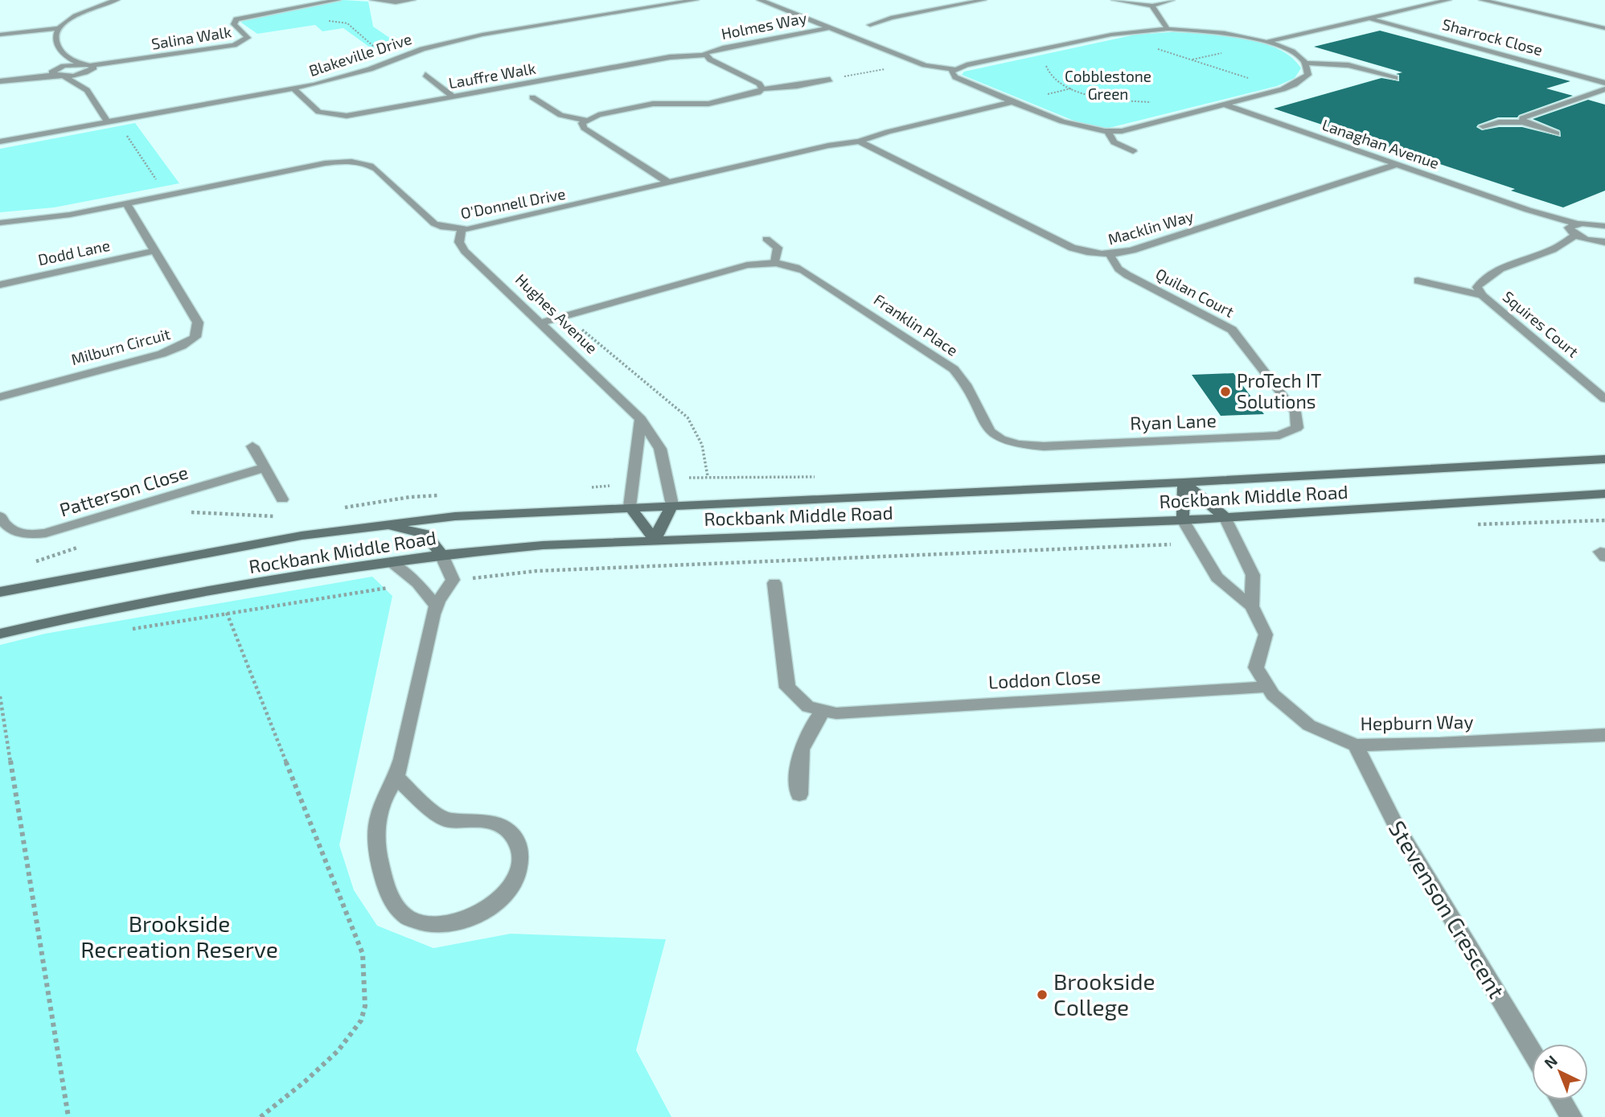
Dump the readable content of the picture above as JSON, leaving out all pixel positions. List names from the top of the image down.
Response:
{
  "streets": {
    "street": [
      "Holmes Way",
      "Sharrock Close",
      "Salina Walk",
      "Blakeville Drive",
      "Lauffre Walk",
      "Lanaghan Avenue",
      "O'Donnell Drive",
      "Macklin Way",
      "Dodd Lane",
      "Quilan Court",
      "Hughes Avenue",
      "Squires Court",
      "Franklin Place",
      "Milburn Circuit",
      "Ryan Lane",
      "Patterson Close",
      "Rockbank Middle Road",
      "Loddon Close",
      "Hepburn Way",
      "Stevenson Crescent"
    ]
  },
  "crossings": [
    ["Holmes Way", "Lauffre Walk"],
    ["Blakeville Drive", "Lauffre Walk"],
    ["Lanaghan Avenue", "Macklin Way"],
    ["Lanaghan Avenue", "Squires Court"],
    ["O'Donnell Drive", "Macklin Way"],
    ["O'Donnell Drive", "Hughes Avenue"],
    ["O'Donnell Drive", "Milburn Circuit"],
    ["Macklin Way", "Quilan Court"],
    ["Dodd Lane", "Milburn Circuit"],
    ["Quilan Court", "Ryan Lane"],
    ["Hughes Avenue", "Franklin Place"],
    ["Hughes Avenue", "Rockbank Middle Road"],
    ["Franklin Place", "Ryan Lane"],
    ["Rockbank Middle Road", "Hepburn Way"],
    ["Loddon Close", "Hepburn Way"],
    ["Hepburn Way", "Stevenson Crescent"]
  ],
  "parks": ["Cobblestone Green", "Brookside Recreation Reserve"],
  "places": ["ProTech IT Solutions", "Brookside College"],
  "north": "top left"
}
